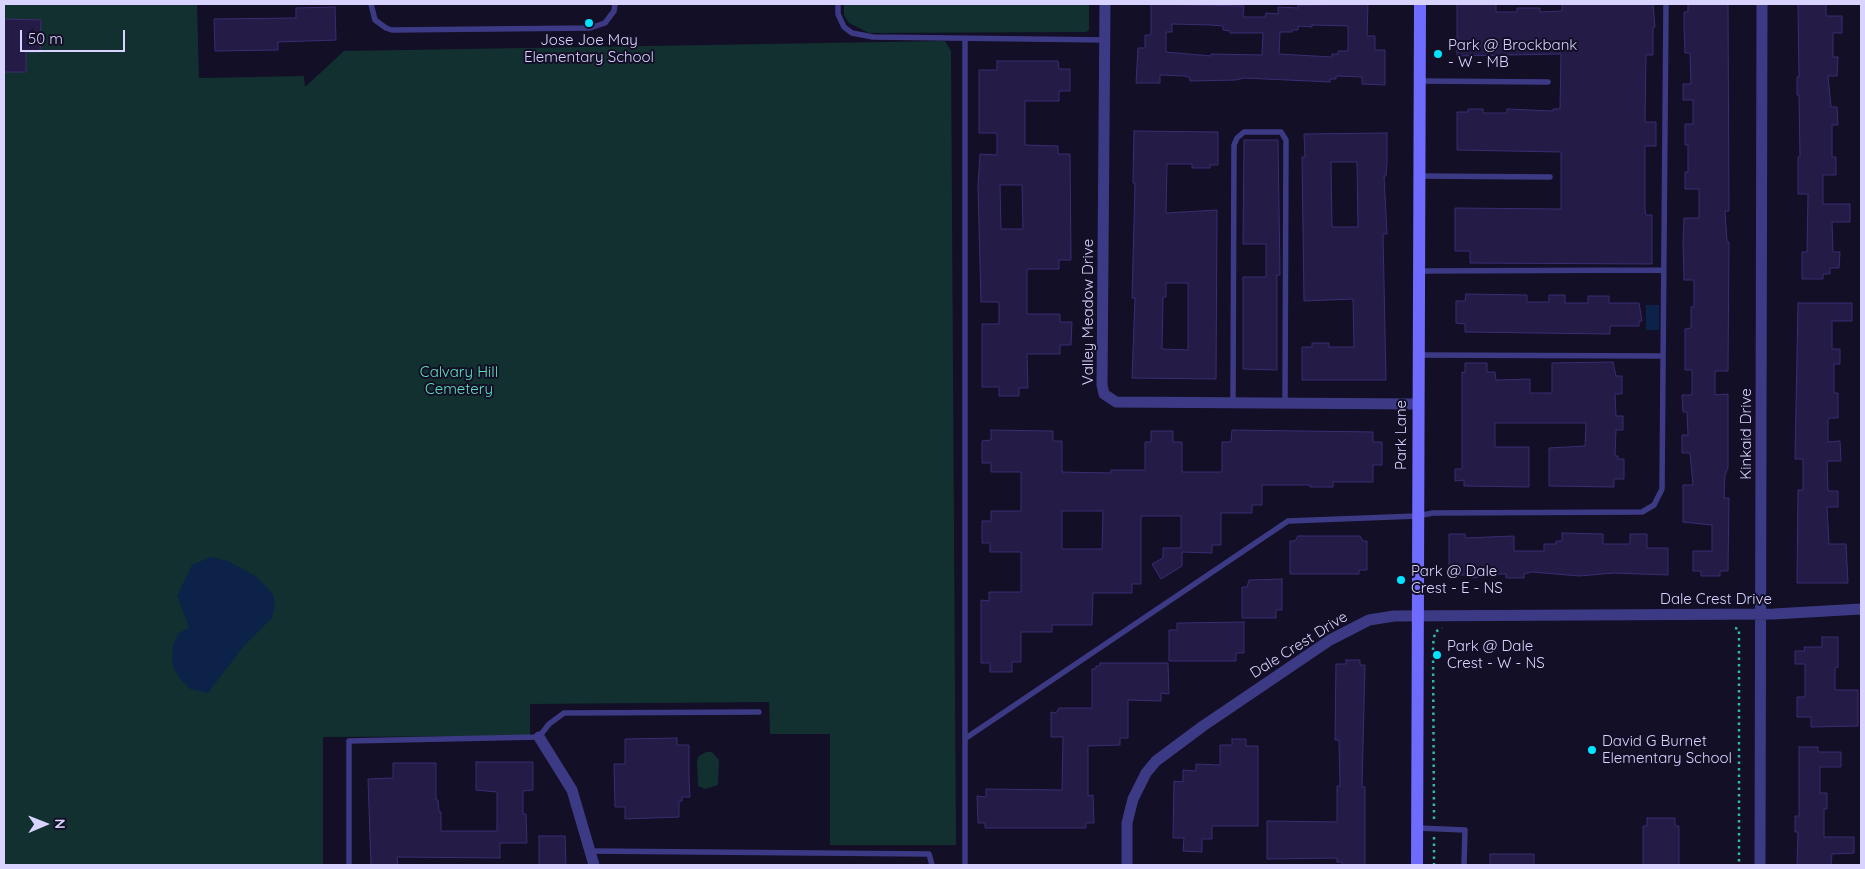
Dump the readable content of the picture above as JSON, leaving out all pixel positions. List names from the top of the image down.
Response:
{
  "streets": {
    "street": [
      "Valley Meadow Drive",
      "Kinkaid Drive",
      "Park Lane",
      "Dale Crest Drive"
    ]
  },
  "crossings": [
    ["Valley Meadow Drive", "Park Lane"],
    ["Kinkaid Drive", "Dale Crest Drive"],
    ["Park Lane", "Dale Crest Drive"]
  ],
  "parks": ["Calvary Hill Cemetery"],
  "places": [
    "Jose Joe May Elementary School",
    "Park @ Brockbank - W - MB",
    "Park @ Dale Crest - E - NS",
    "Park @ Dale Crest - W - NS",
    "David G Burnet Elementary School"
  ],
  "scale_bar": "50 m",
  "north": "right"
}
